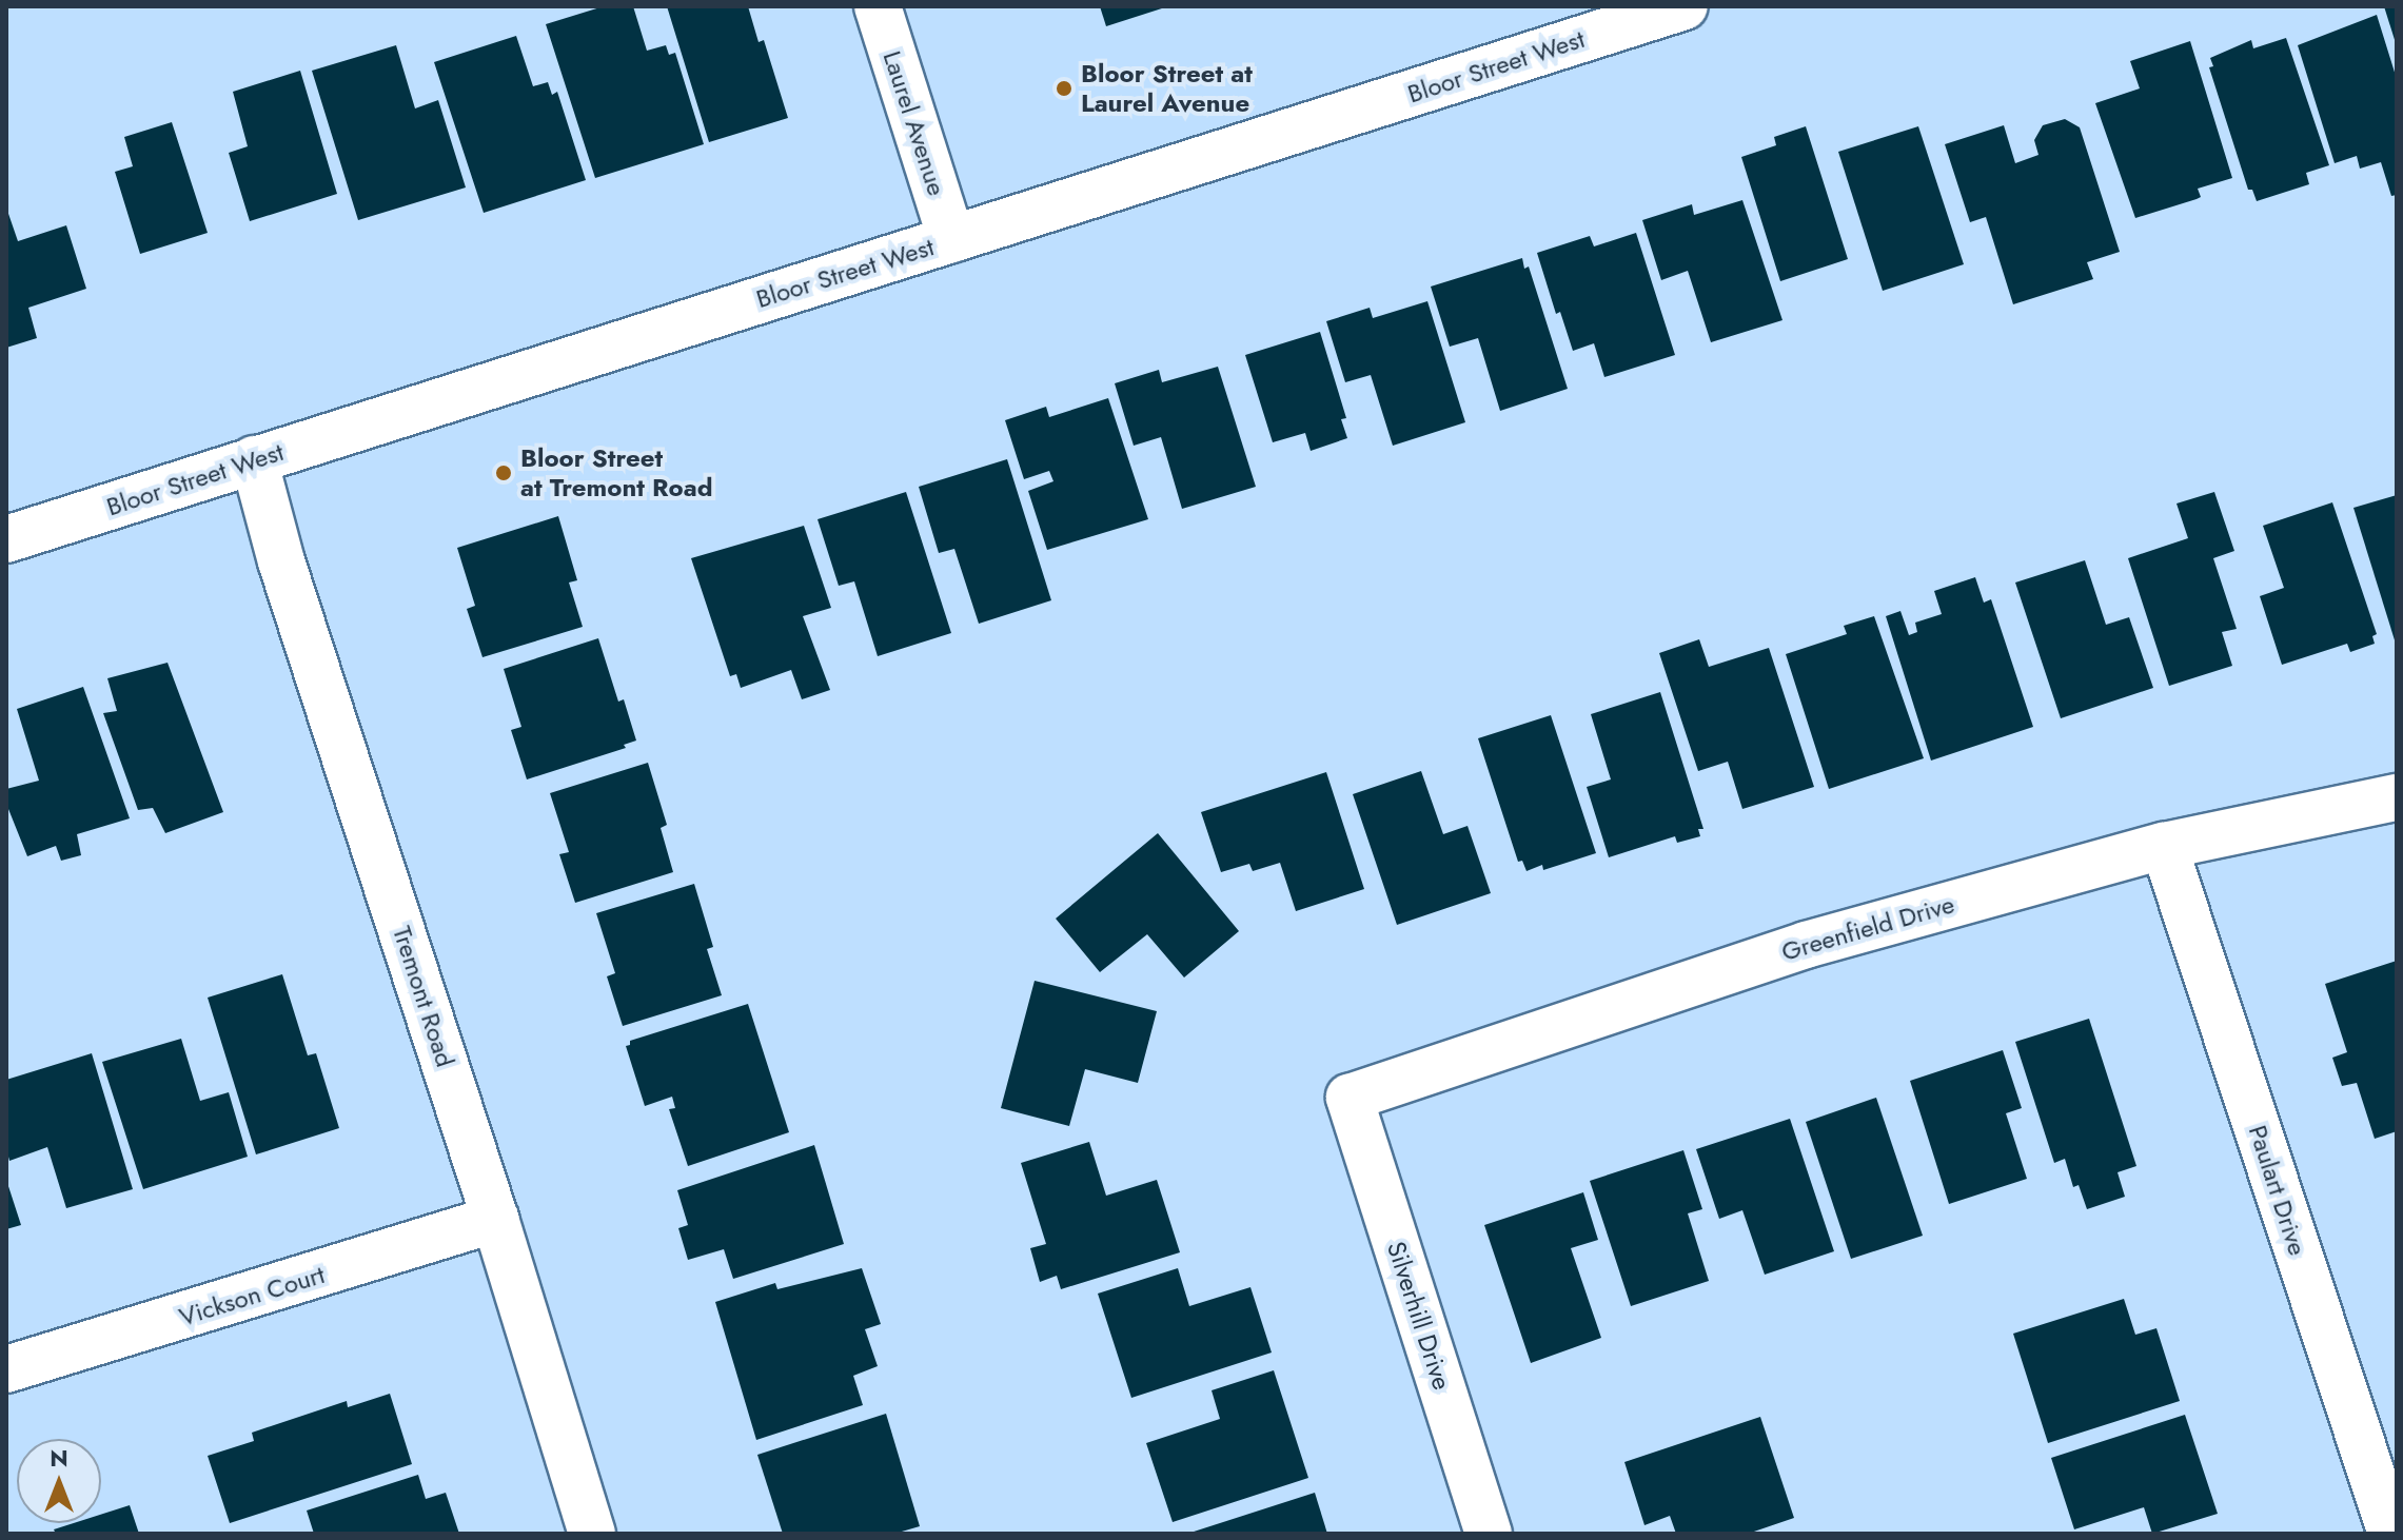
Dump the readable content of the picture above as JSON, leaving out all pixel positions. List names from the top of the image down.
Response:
{
  "streets": {
    "street": [
      "Bloor Street West",
      "Laurel Avenue",
      "Greenfield Drive",
      "Tremont Road",
      "Paulart Drive",
      "Vickson Court",
      "Silverhill Drive"
    ]
  },
  "crossings": [
    ["Bloor Street West", "Laurel Avenue"],
    ["Bloor Street West", "Tremont Road"],
    ["Greenfield Drive", "Paulart Drive"],
    ["Greenfield Drive", "Silverhill Drive"],
    ["Tremont Road", "Vickson Court"]
  ],
  "places": ["Bloor Street at Laurel Avenue", "Bloor Street at Tremont Road"],
  "north": "top"
}
